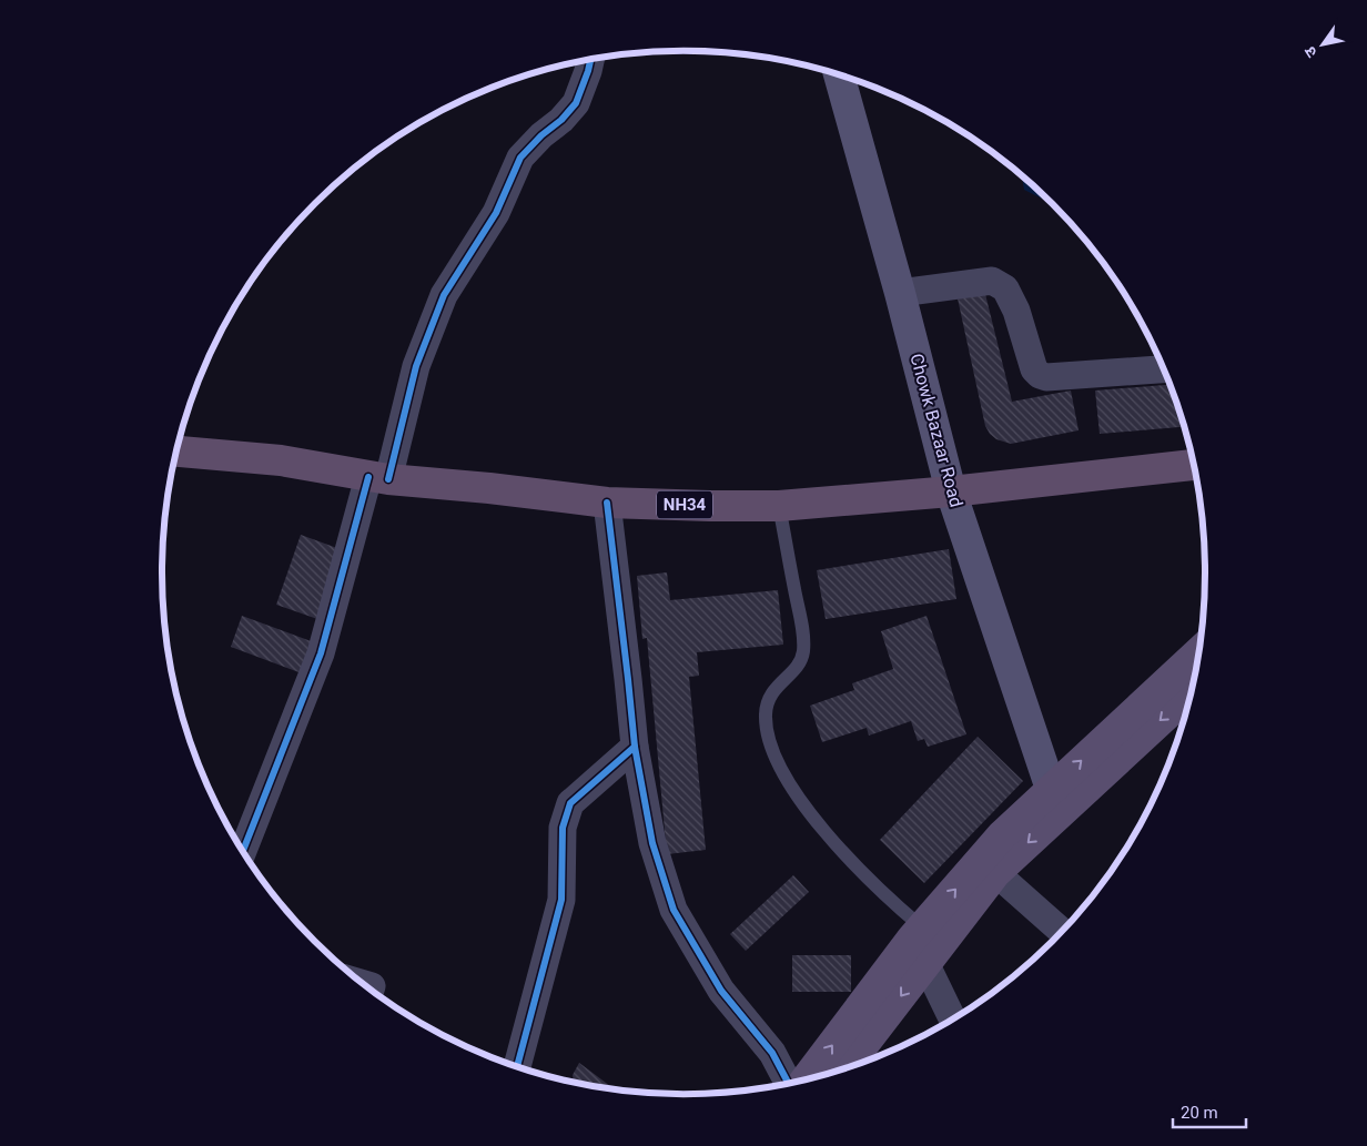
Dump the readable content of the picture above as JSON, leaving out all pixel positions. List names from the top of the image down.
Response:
{
  "streets": {
    "highway": ["NH34"],
    "main road": ["Chowk Bazaar Road"]
  },
  "crossings": [
    ["Chowk Bazaar Road", "NH34"]
  ],
  "scale_bar": "20 m",
  "north": "bottom left"
}
